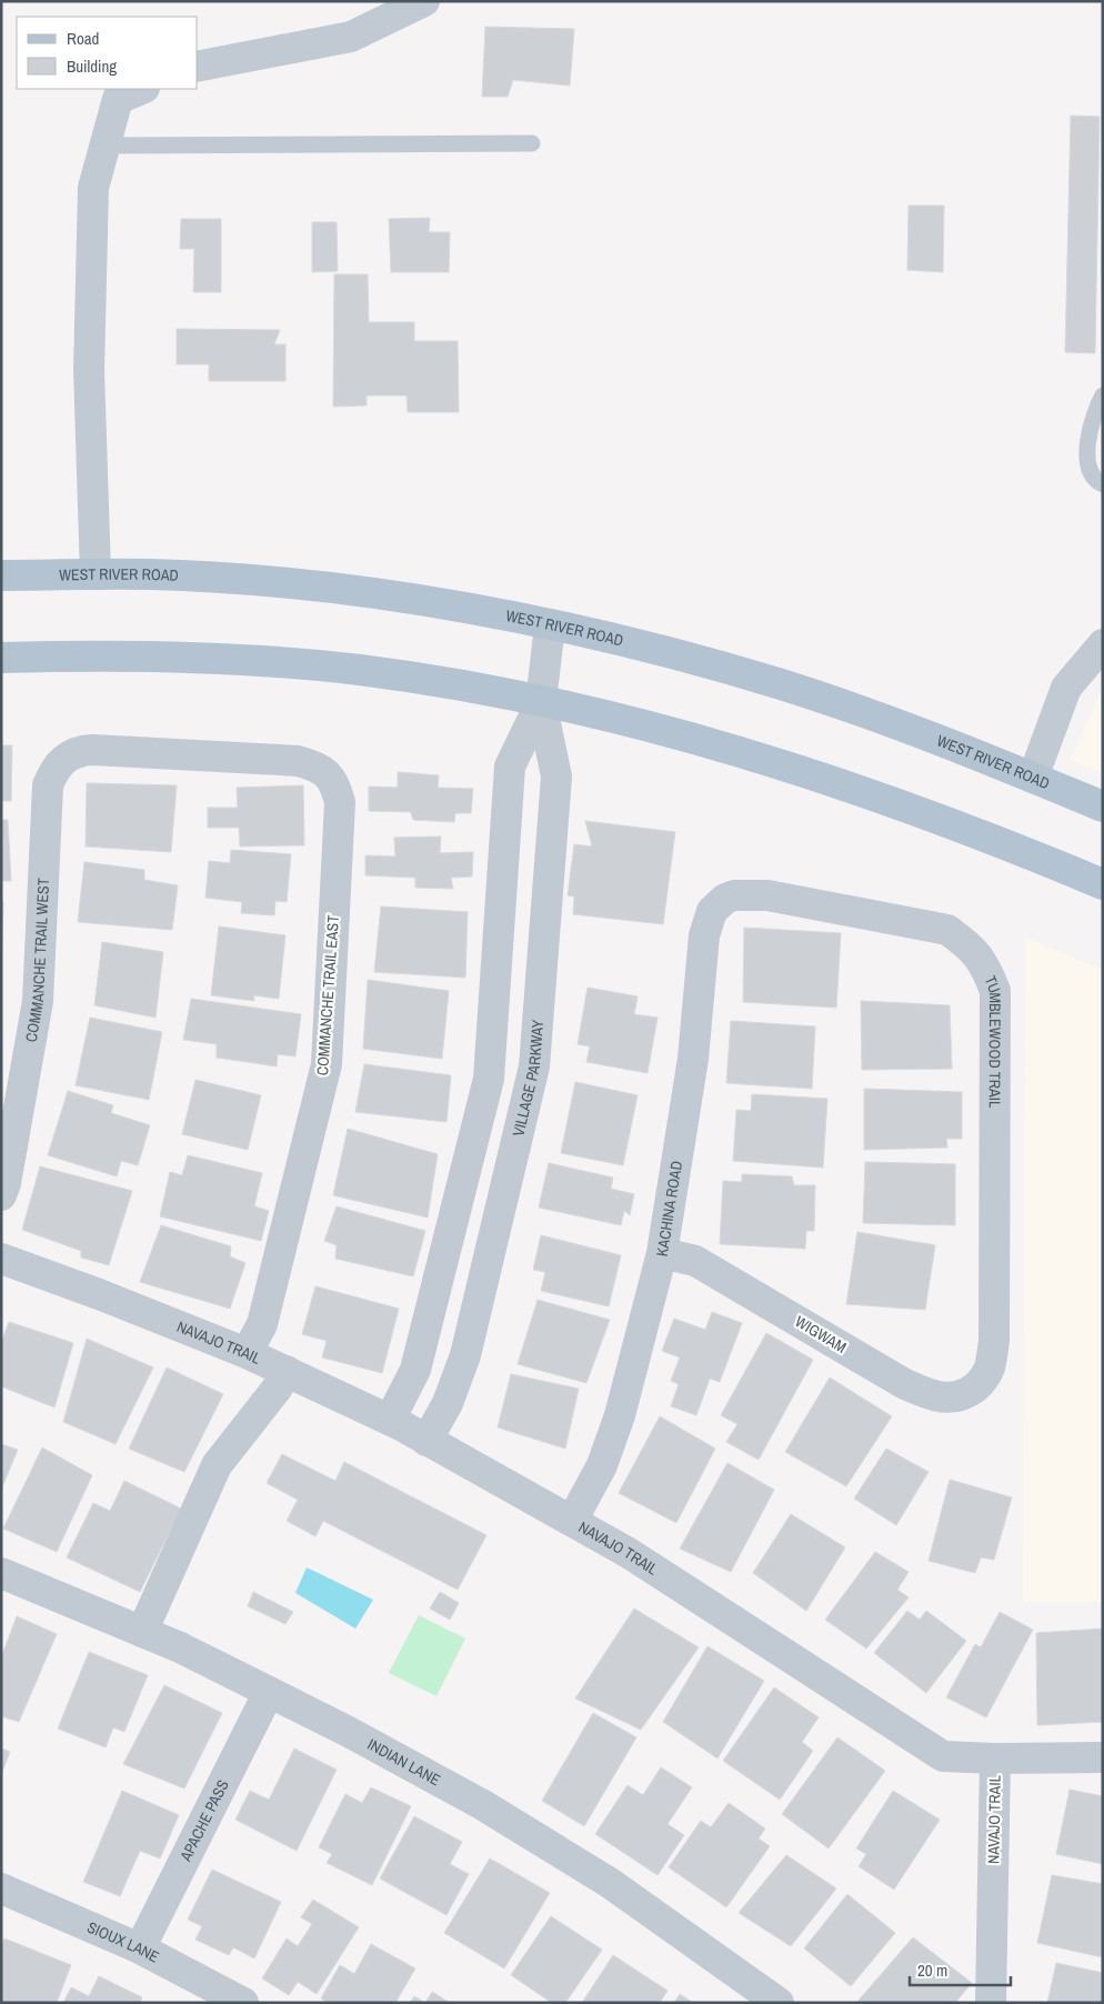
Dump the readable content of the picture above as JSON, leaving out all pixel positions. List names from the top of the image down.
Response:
{
  "streets": {
    "main road": ["WEST RIVER ROAD"],
    "street": [
      "COMMANCHE TRAIL WEST",
      "COMMANCHE TRAIL EAST",
      "TUMBLEWOOD TRAIL",
      "VILLAGE PARKWAY",
      "KACHINA ROAD",
      "WIGWAM",
      "NAVAJO TRAIL",
      "INDIAN LANE",
      "APACHE PASS",
      "SIOUX LANE"
    ]
  },
  "crossings": [
    ["WEST RIVER ROAD", "VILLAGE PARKWAY"],
    ["COMMANCHE TRAIL WEST", "COMMANCHE TRAIL EAST"],
    ["COMMANCHE TRAIL EAST", "NAVAJO TRAIL"],
    ["TUMBLEWOOD TRAIL", "KACHINA ROAD"],
    ["TUMBLEWOOD TRAIL", "WIGWAM"],
    ["VILLAGE PARKWAY", "NAVAJO TRAIL"],
    ["KACHINA ROAD", "WIGWAM"],
    ["KACHINA ROAD", "NAVAJO TRAIL"],
    ["INDIAN LANE", "APACHE PASS"],
    ["APACHE PASS", "SIOUX LANE"]
  ],
  "legend": ["Road", "Building"],
  "scale_bar": "20 m"
}
